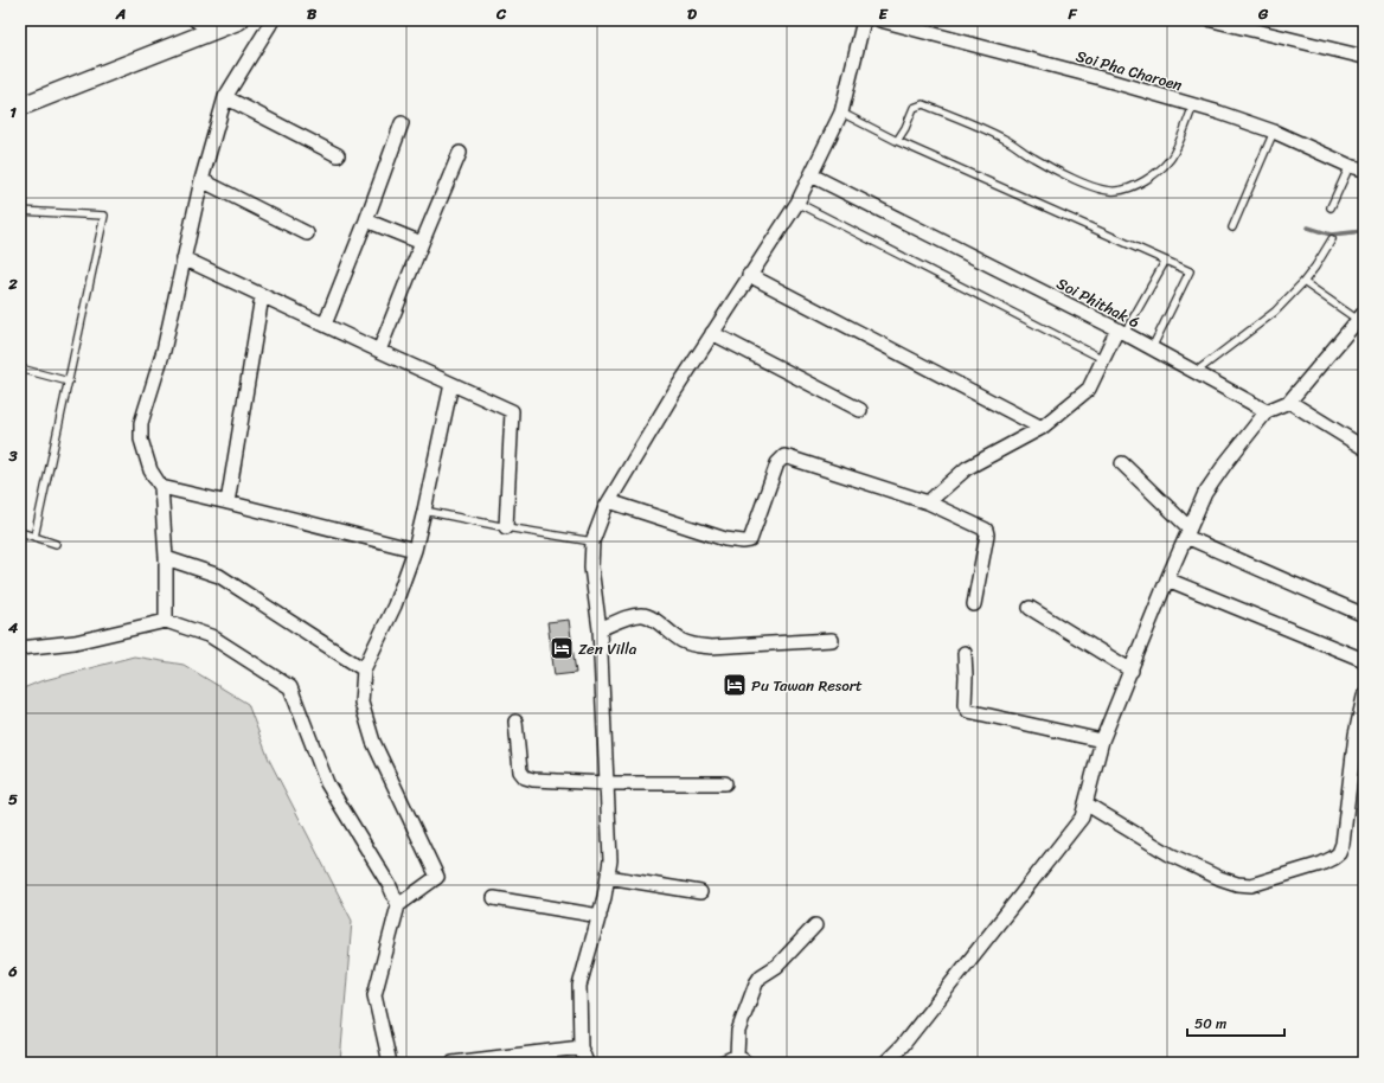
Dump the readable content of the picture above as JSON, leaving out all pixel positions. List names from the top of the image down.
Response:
{
  "streets": {
    "street": ["Soi Pha Charoen", "Soi Phithak 6"]
  },
  "places": {
    "hotel": ["Zen Villa", "Pu Tawan Resort"]
  },
  "scale_bar": "50 m",
  "grid": {
    "columns": [
      "A",
      "B",
      "C",
      "D",
      "E",
      "F",
      "G"
    ],
    "rows": [
      "1",
      "2",
      "3",
      "4",
      "5",
      "6"
    ]
  }
}
